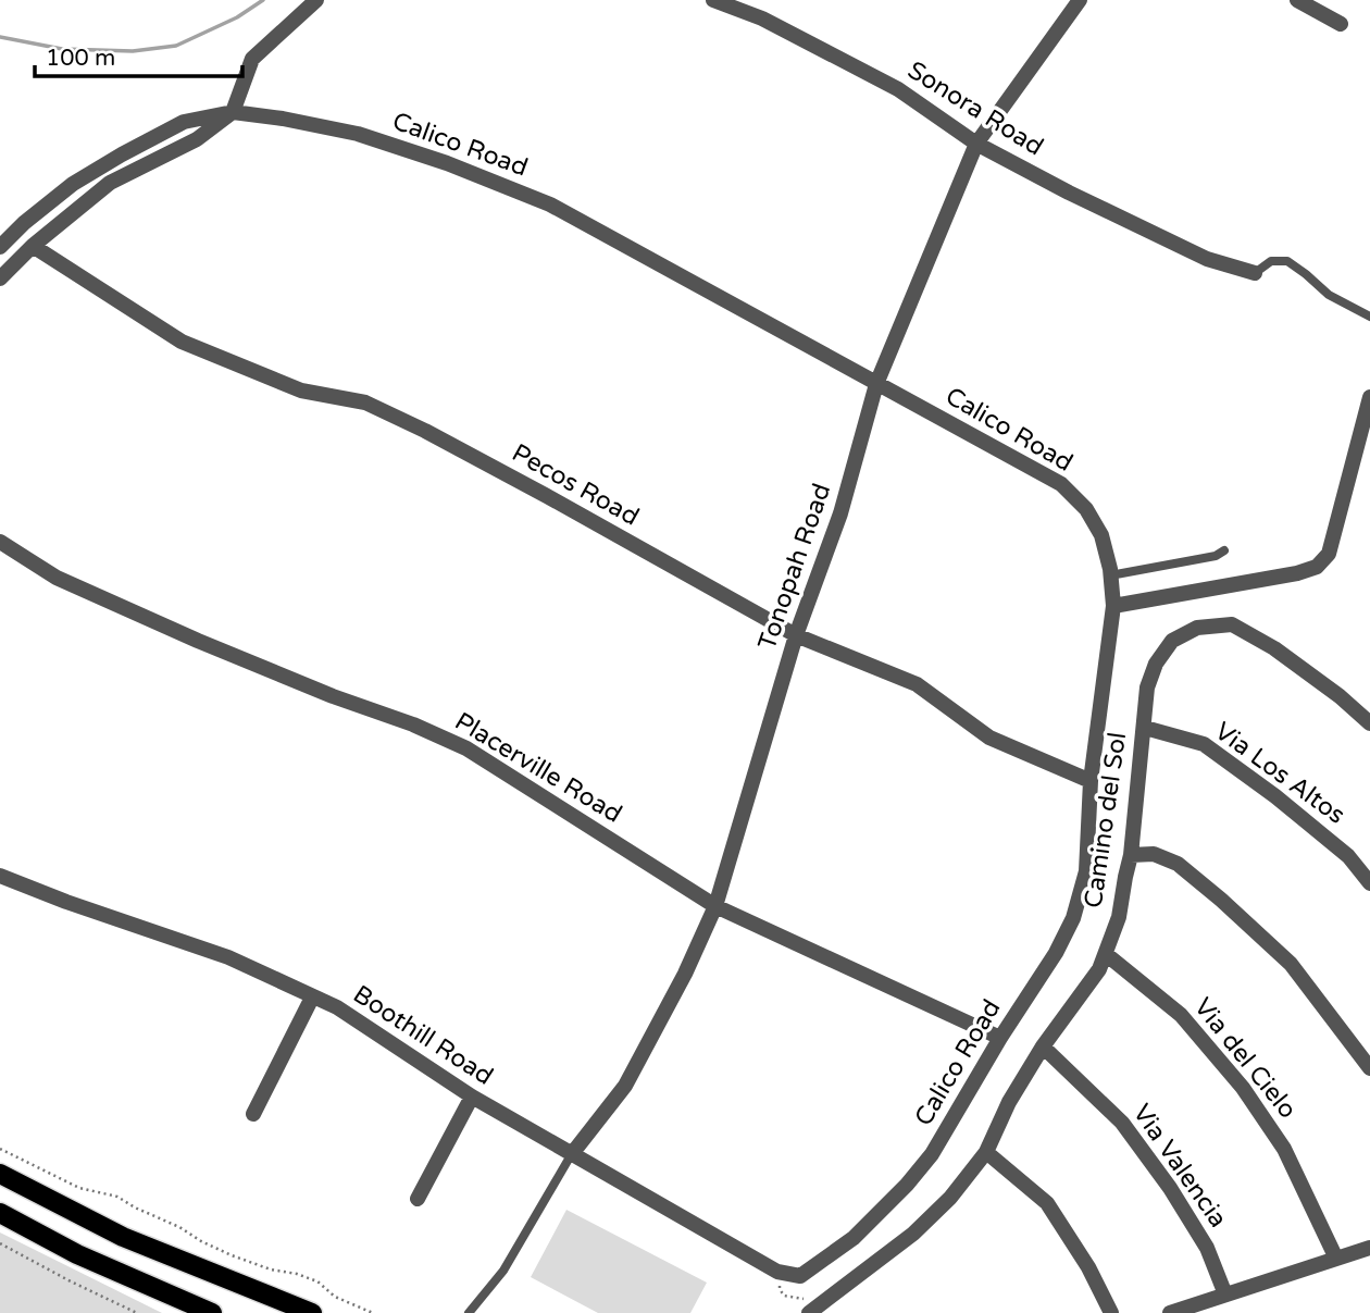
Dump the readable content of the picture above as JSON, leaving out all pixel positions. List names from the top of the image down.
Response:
{
  "streets": {
    "street": [
      "Sonora Road",
      "Calico Road",
      "Pecos Road",
      "Tonopah Road",
      "Placerville Road",
      "Via Los Altos",
      "Camino del Sol",
      "Boothill Road",
      "Via del Cielo",
      "Via Valencia"
    ]
  },
  "crossings": [
    ["Sonora Road", "Tonopah Road"],
    ["Calico Road", "Pecos Road"],
    ["Calico Road", "Tonopah Road"],
    ["Calico Road", "Placerville Road"],
    ["Calico Road", "Boothill Road"],
    ["Pecos Road", "Tonopah Road"],
    ["Tonopah Road", "Placerville Road"],
    ["Tonopah Road", "Boothill Road"],
    ["Via Los Altos", "Camino del Sol"],
    ["Camino del Sol", "Via del Cielo"],
    ["Camino del Sol", "Via Valencia"]
  ],
  "scale_bar": "100 m"
}
